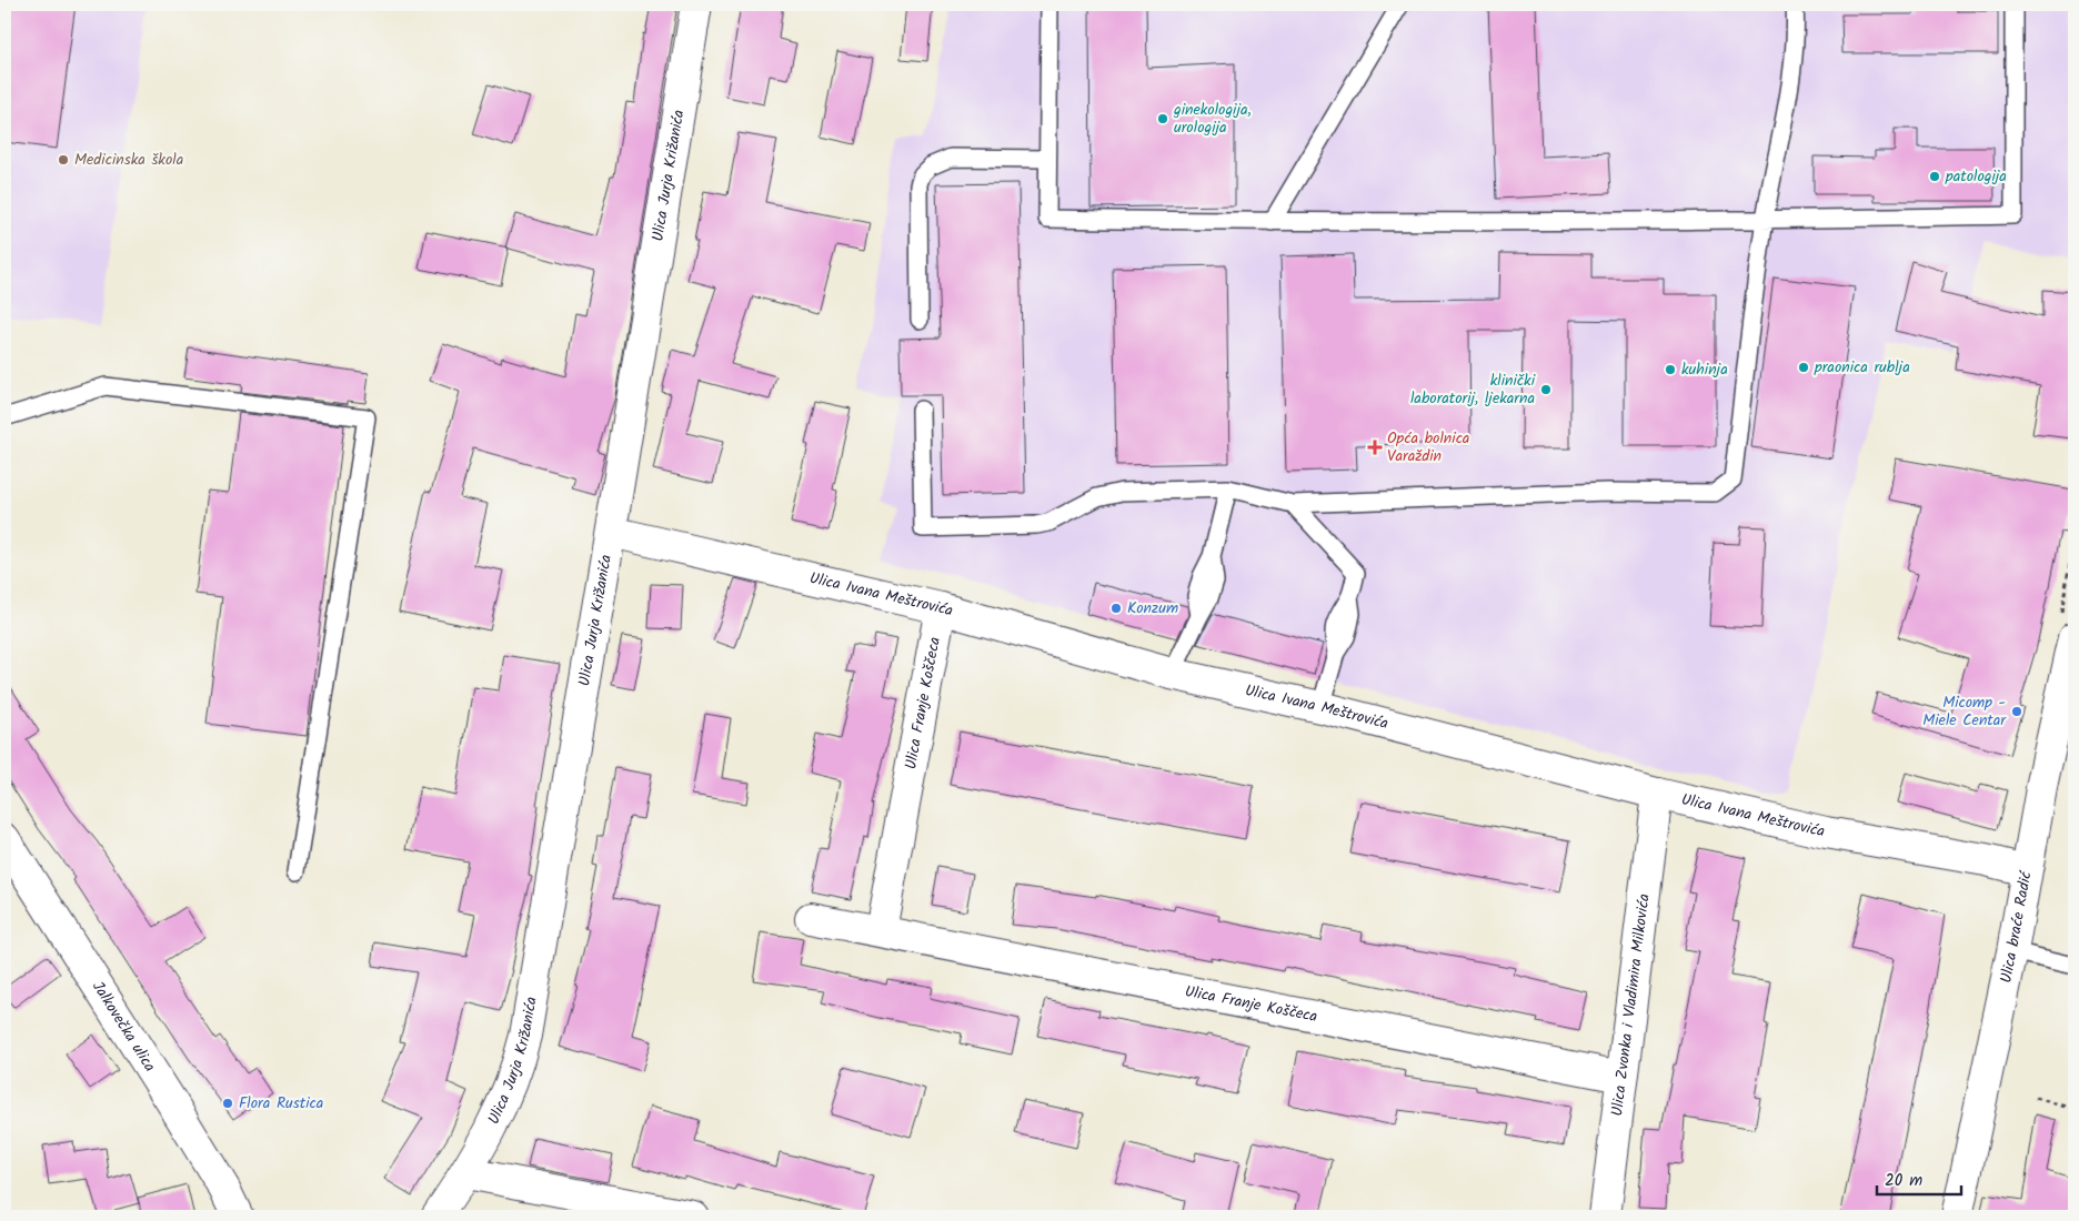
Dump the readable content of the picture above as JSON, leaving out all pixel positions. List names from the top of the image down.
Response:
{
  "streets": {
    "street": [
      "Ulica Jurja Križanića",
      "Ulica Ivana Meštrovića",
      "Ulica Franje Koščeca",
      "Ulica braće Radić",
      "Ulica Zvonka i Vladimira Milkovića",
      "Jalkovečka ulica"
    ]
  },
  "crossings": [
    ["Ulica Jurja Križanića", "Ulica Ivana Meštrovića"],
    ["Ulica Ivana Meštrovića", "Ulica Franje Koščeca"],
    ["Ulica Ivana Meštrovića", "Ulica braće Radić"],
    ["Ulica Ivana Meštrovića", "Ulica Zvonka i Vladimira Milkovića"],
    ["Ulica Franje Koščeca", "Ulica Zvonka i Vladimira Milkovića"]
  ],
  "places": {
    "other": [
      "ginekologija, urologija",
      "Medicinska škola",
      "patologija",
      "praonica rublja",
      "kuhinja",
      "klinički laboratorij, ljekarna",
      "Konzum",
      "Micomp - Miele Centar",
      "Flora Rustica"
    ],
    "health": ["Opća bolnica Varaždin"]
  },
  "scale_bar": "20 m"
}
